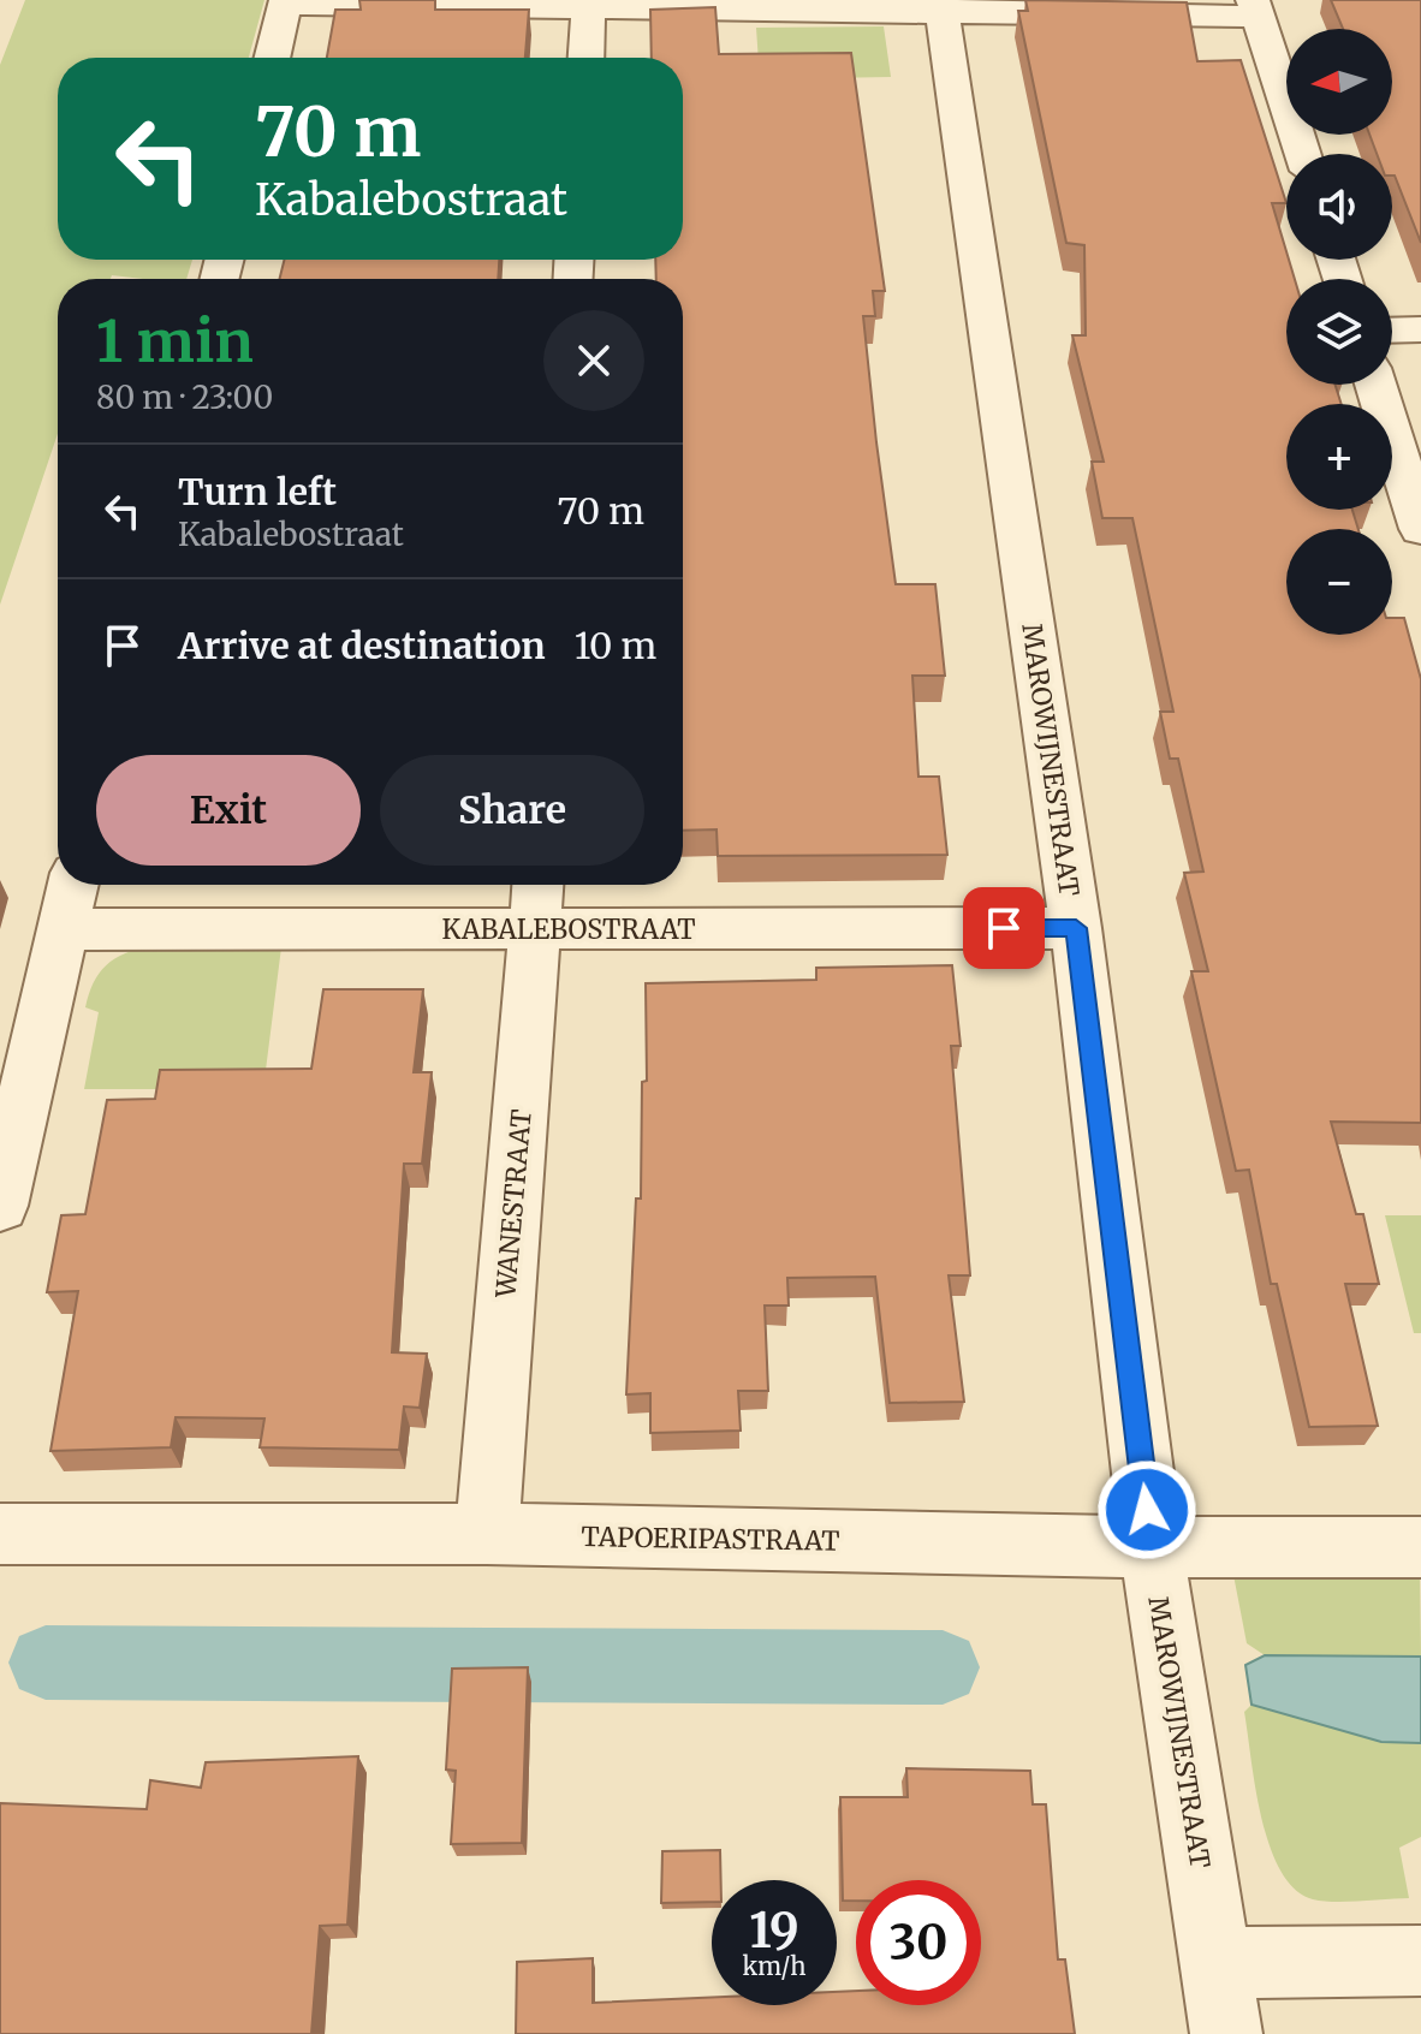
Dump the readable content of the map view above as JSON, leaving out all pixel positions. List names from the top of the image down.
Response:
{
  "streets": {
    "street": [
      "MAROWIJNESTRAAT",
      "KABALEBOSTRAAT",
      "WANESTRAAT",
      "TAPOERIPASTRAAT"
    ]
  },
  "crossings": [
    ["MAROWIJNESTRAAT", "KABALEBOSTRAAT"],
    ["MAROWIJNESTRAAT", "TAPOERIPASTRAAT"],
    ["KABALEBOSTRAAT", "WANESTRAAT"],
    ["WANESTRAAT", "TAPOERIPASTRAAT"]
  ],
  "north": "left",
  "page": {
    "map_buttons": ["+", "−"],
    "turn": ["70 m", "Kabalebostraat"],
    "heading": ["1 min", "80 m · 23:00"],
    "list": [
      {
        "name": "Turn left",
        "note": "Kabalebostraat",
        "value": "70 m"
      },
      {
        "name": "Arrive at destination",
        "value": "10 m"
      }
    ],
    "buttons": ["Exit", "Share"],
    "speed": "19 km/h",
    "limit": "30"
  }
}
